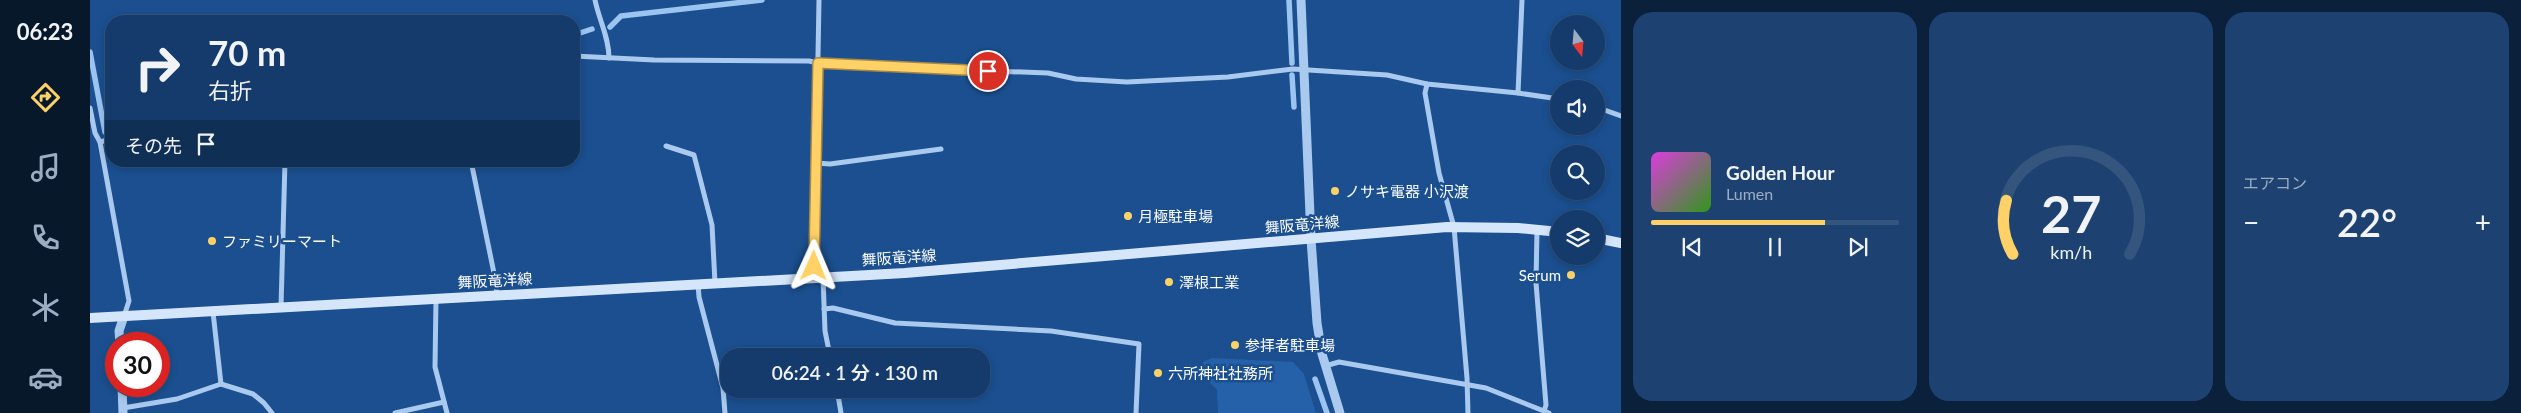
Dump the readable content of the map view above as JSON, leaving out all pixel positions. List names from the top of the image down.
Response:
{
  "streets": {
    "main road": ["舞阪竜洋線"]
  },
  "places": [
    "ノサキ電器 小沢渡",
    "月極駐車場",
    "ファミリーマート",
    "Serum",
    "澤根工業",
    "参拝者駐車場",
    "六所神社社務所"
  ],
  "north": "bottom",
  "page": {
    "tabs": "06:23",
    "tile": "エアコン",
    "turn": ["70 m", "右折"],
    "then": "その先",
    "song": ["Golden Hour", "Lumen"],
    "heat": ["−", "22°", "+"],
    "limit": "30",
    "trip": "06:24 · 1 分 · 130 m",
    "gauge": ["27", "km/h"]
  }
}
